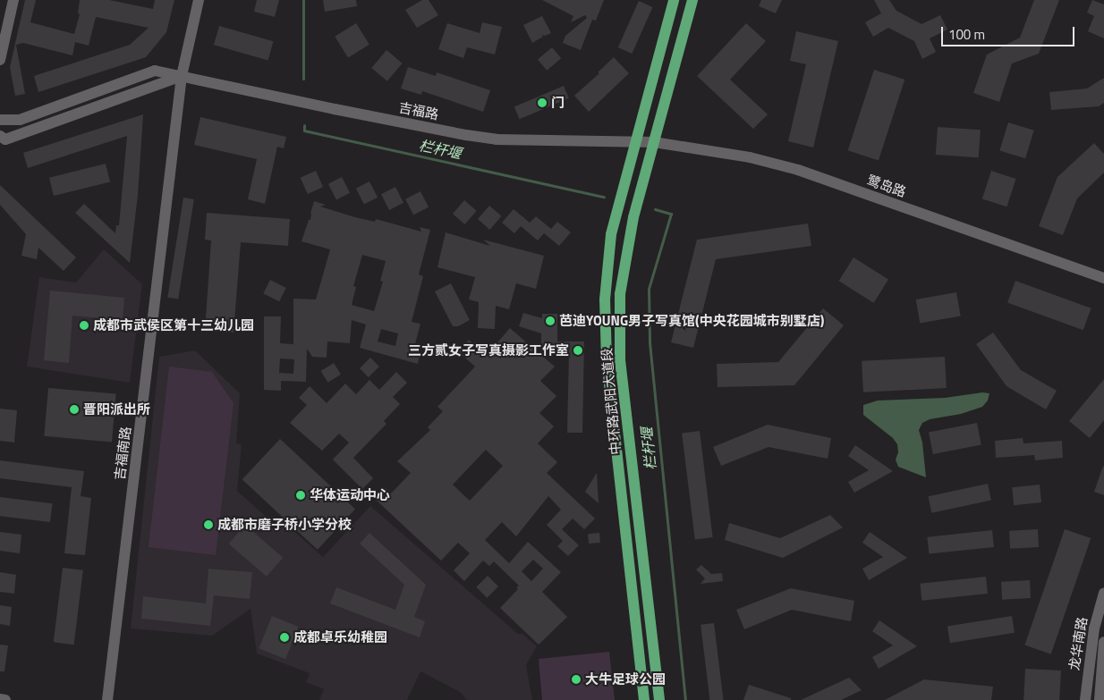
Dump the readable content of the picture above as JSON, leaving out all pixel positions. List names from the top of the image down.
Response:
{
  "streets": {
    "main road": ["中环路武阳大道段"],
    "street": [
      "吉福路",
      "鹭岛路",
      "吉福南路",
      "龙华南路"
    ]
  },
  "crossings": [
    ["吉福路", "鹭岛路"],
    ["吉福路", "中环路武阳大道段"],
    ["吉福路", "吉福南路"],
    ["鹭岛路", "中环路武阳大道段"]
  ],
  "water": ["栏杆堰"],
  "places": [
    "门",
    "芭迪YOUNG男子写真馆(中央花园城市别墅店)",
    "成都市武侯区第十三幼儿园",
    "三方贰女子写真摄影工作室",
    "晋阳派出所",
    "华体运动中心",
    "成都市磨子桥小学分校",
    "成都卓乐幼稚园",
    "大牛足球公园"
  ],
  "scale_bar": "100 m"
}
